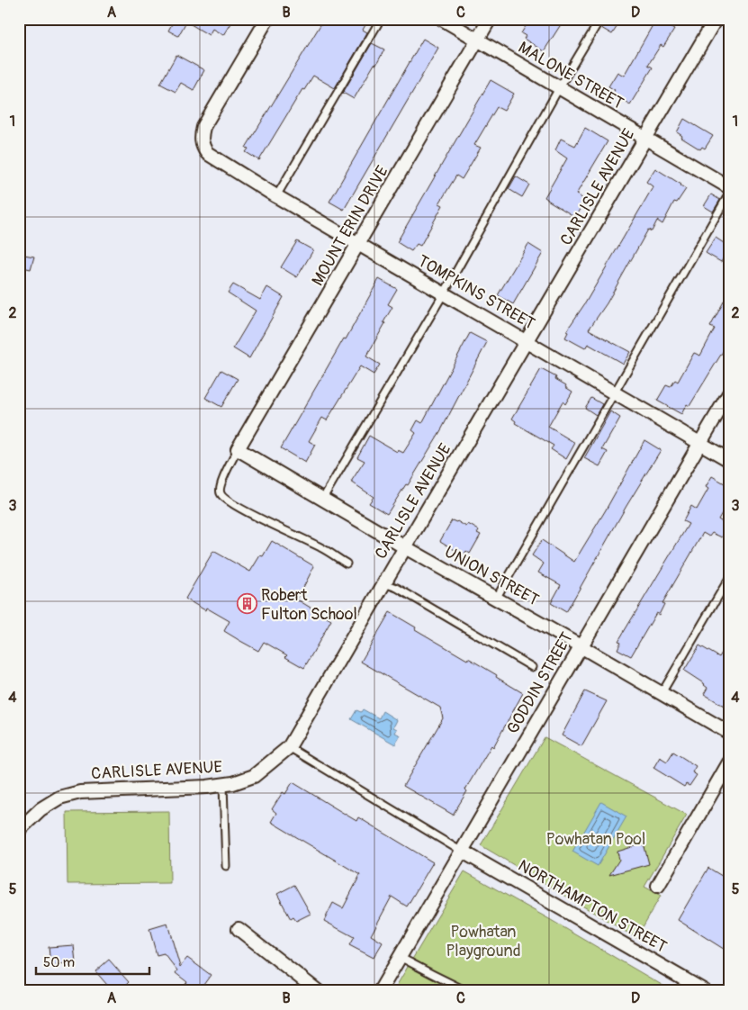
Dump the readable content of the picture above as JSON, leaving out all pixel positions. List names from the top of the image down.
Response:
{
  "streets": {
    "street": [
      "MALONE STREET",
      "CARLISLE AVENUE",
      "MOUNT ERIN DRIVE",
      "TOMPKINS STREET",
      "UNION STREET",
      "GODDIN STREET",
      "NORTHAMPTON STREET"
    ]
  },
  "crossings": [
    ["MALONE STREET", "CARLISLE AVENUE"],
    ["MALONE STREET", "MOUNT ERIN DRIVE"],
    ["CARLISLE AVENUE", "TOMPKINS STREET"],
    ["CARLISLE AVENUE", "UNION STREET"],
    ["MOUNT ERIN DRIVE", "TOMPKINS STREET"],
    ["MOUNT ERIN DRIVE", "UNION STREET"],
    ["TOMPKINS STREET", "GODDIN STREET"],
    ["UNION STREET", "GODDIN STREET"],
    ["GODDIN STREET", "NORTHAMPTON STREET"]
  ],
  "parks": ["Powhatan Pool", "Powhatan Playground"],
  "places": {
    "building": ["Robert Fulton School"]
  },
  "scale_bar": "50 m",
  "grid": {
    "columns": [
      "A",
      "B",
      "C",
      "D"
    ],
    "rows": [
      "1",
      "2",
      "3",
      "4",
      "5"
    ]
  }
}
